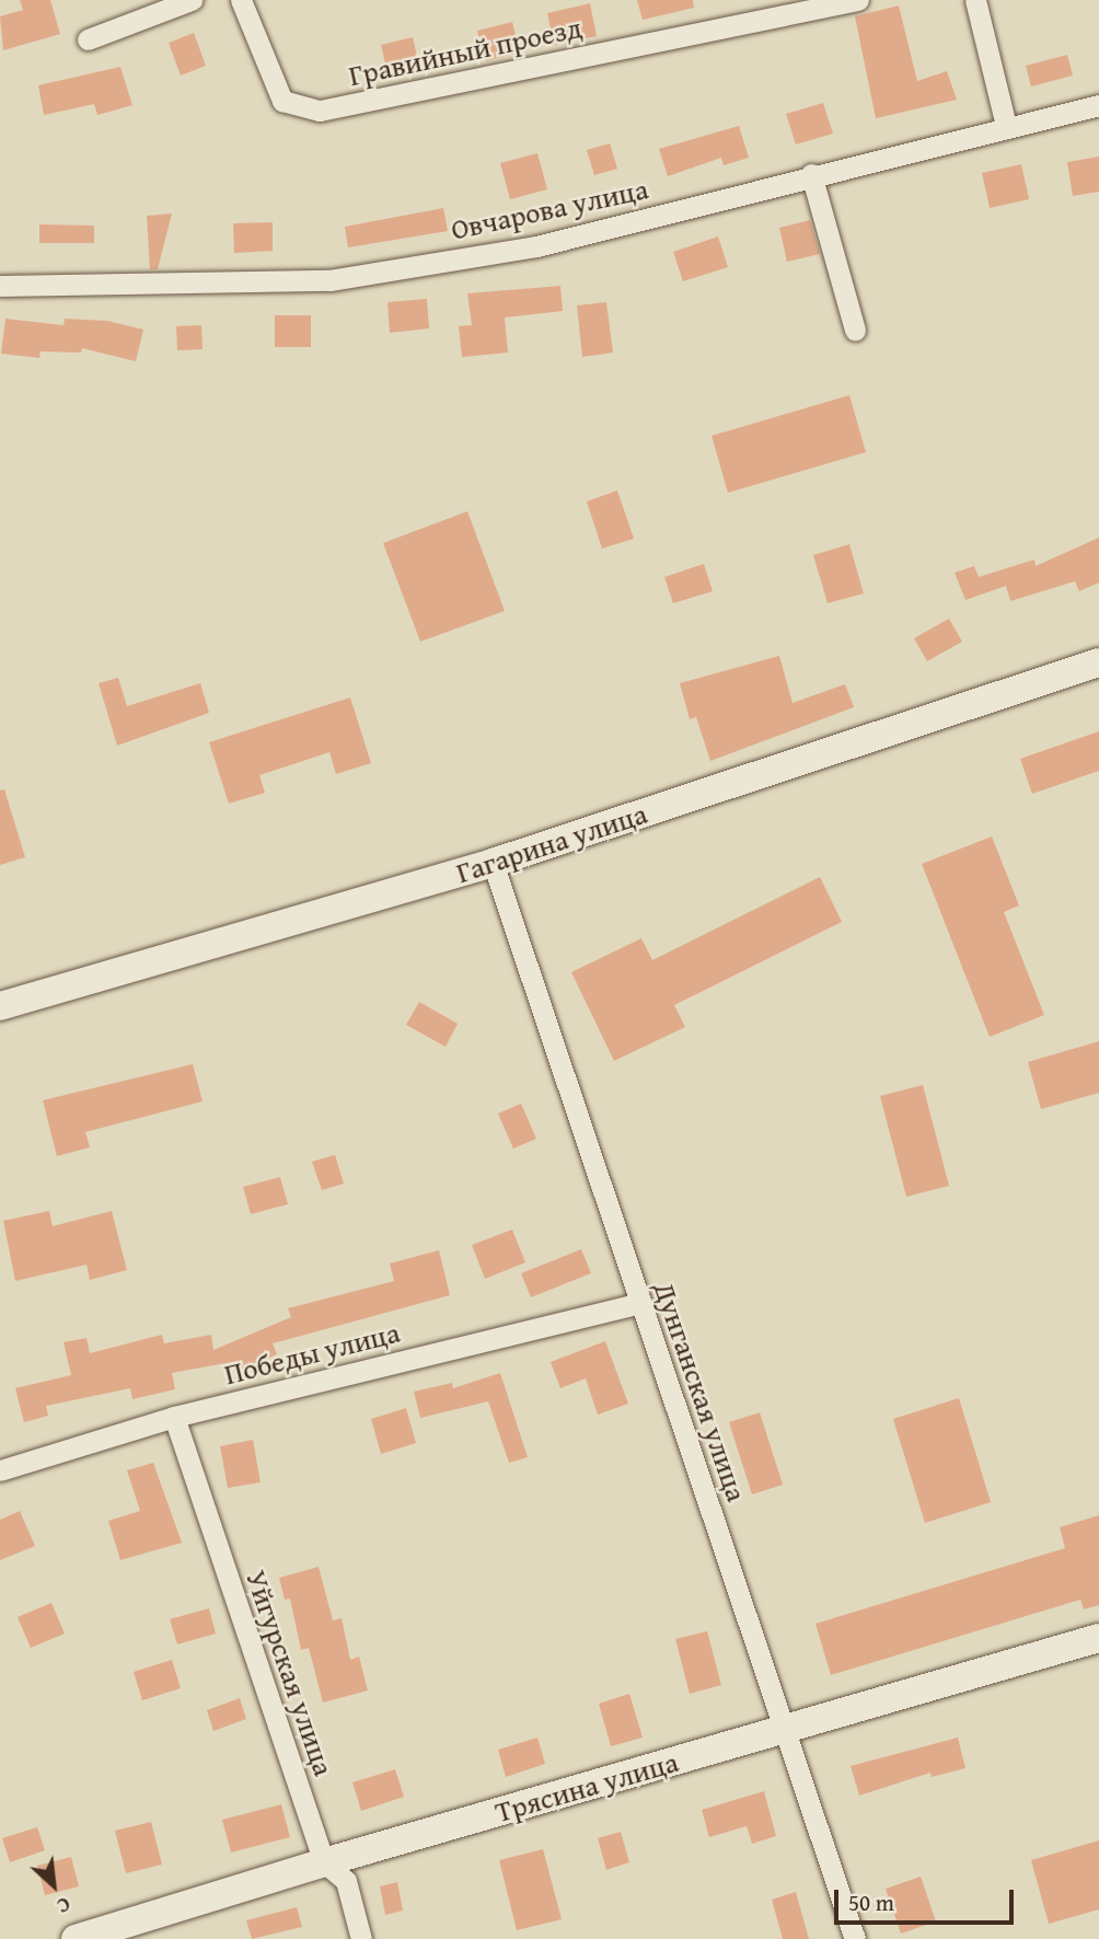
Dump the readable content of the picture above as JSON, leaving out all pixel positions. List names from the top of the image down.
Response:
{
  "streets": {
    "main road": ["Гагарина улица", "Трясина улица"],
    "street": [
      "Гравийный проезд",
      "Овчарова улица",
      "Победы улица",
      "Дунганская улица",
      "Уйгурская улица"
    ]
  },
  "crossings": [
    ["Гагарина улица", "Дунганская улица"],
    ["Победы улица", "Дунганская улица"],
    ["Победы улица", "Уйгурская улица"],
    ["Дунганская улица", "Трясина улица"],
    ["Уйгурская улица", "Трясина улица"]
  ],
  "scale_bar": "50 m",
  "north": "bottom right"
}
